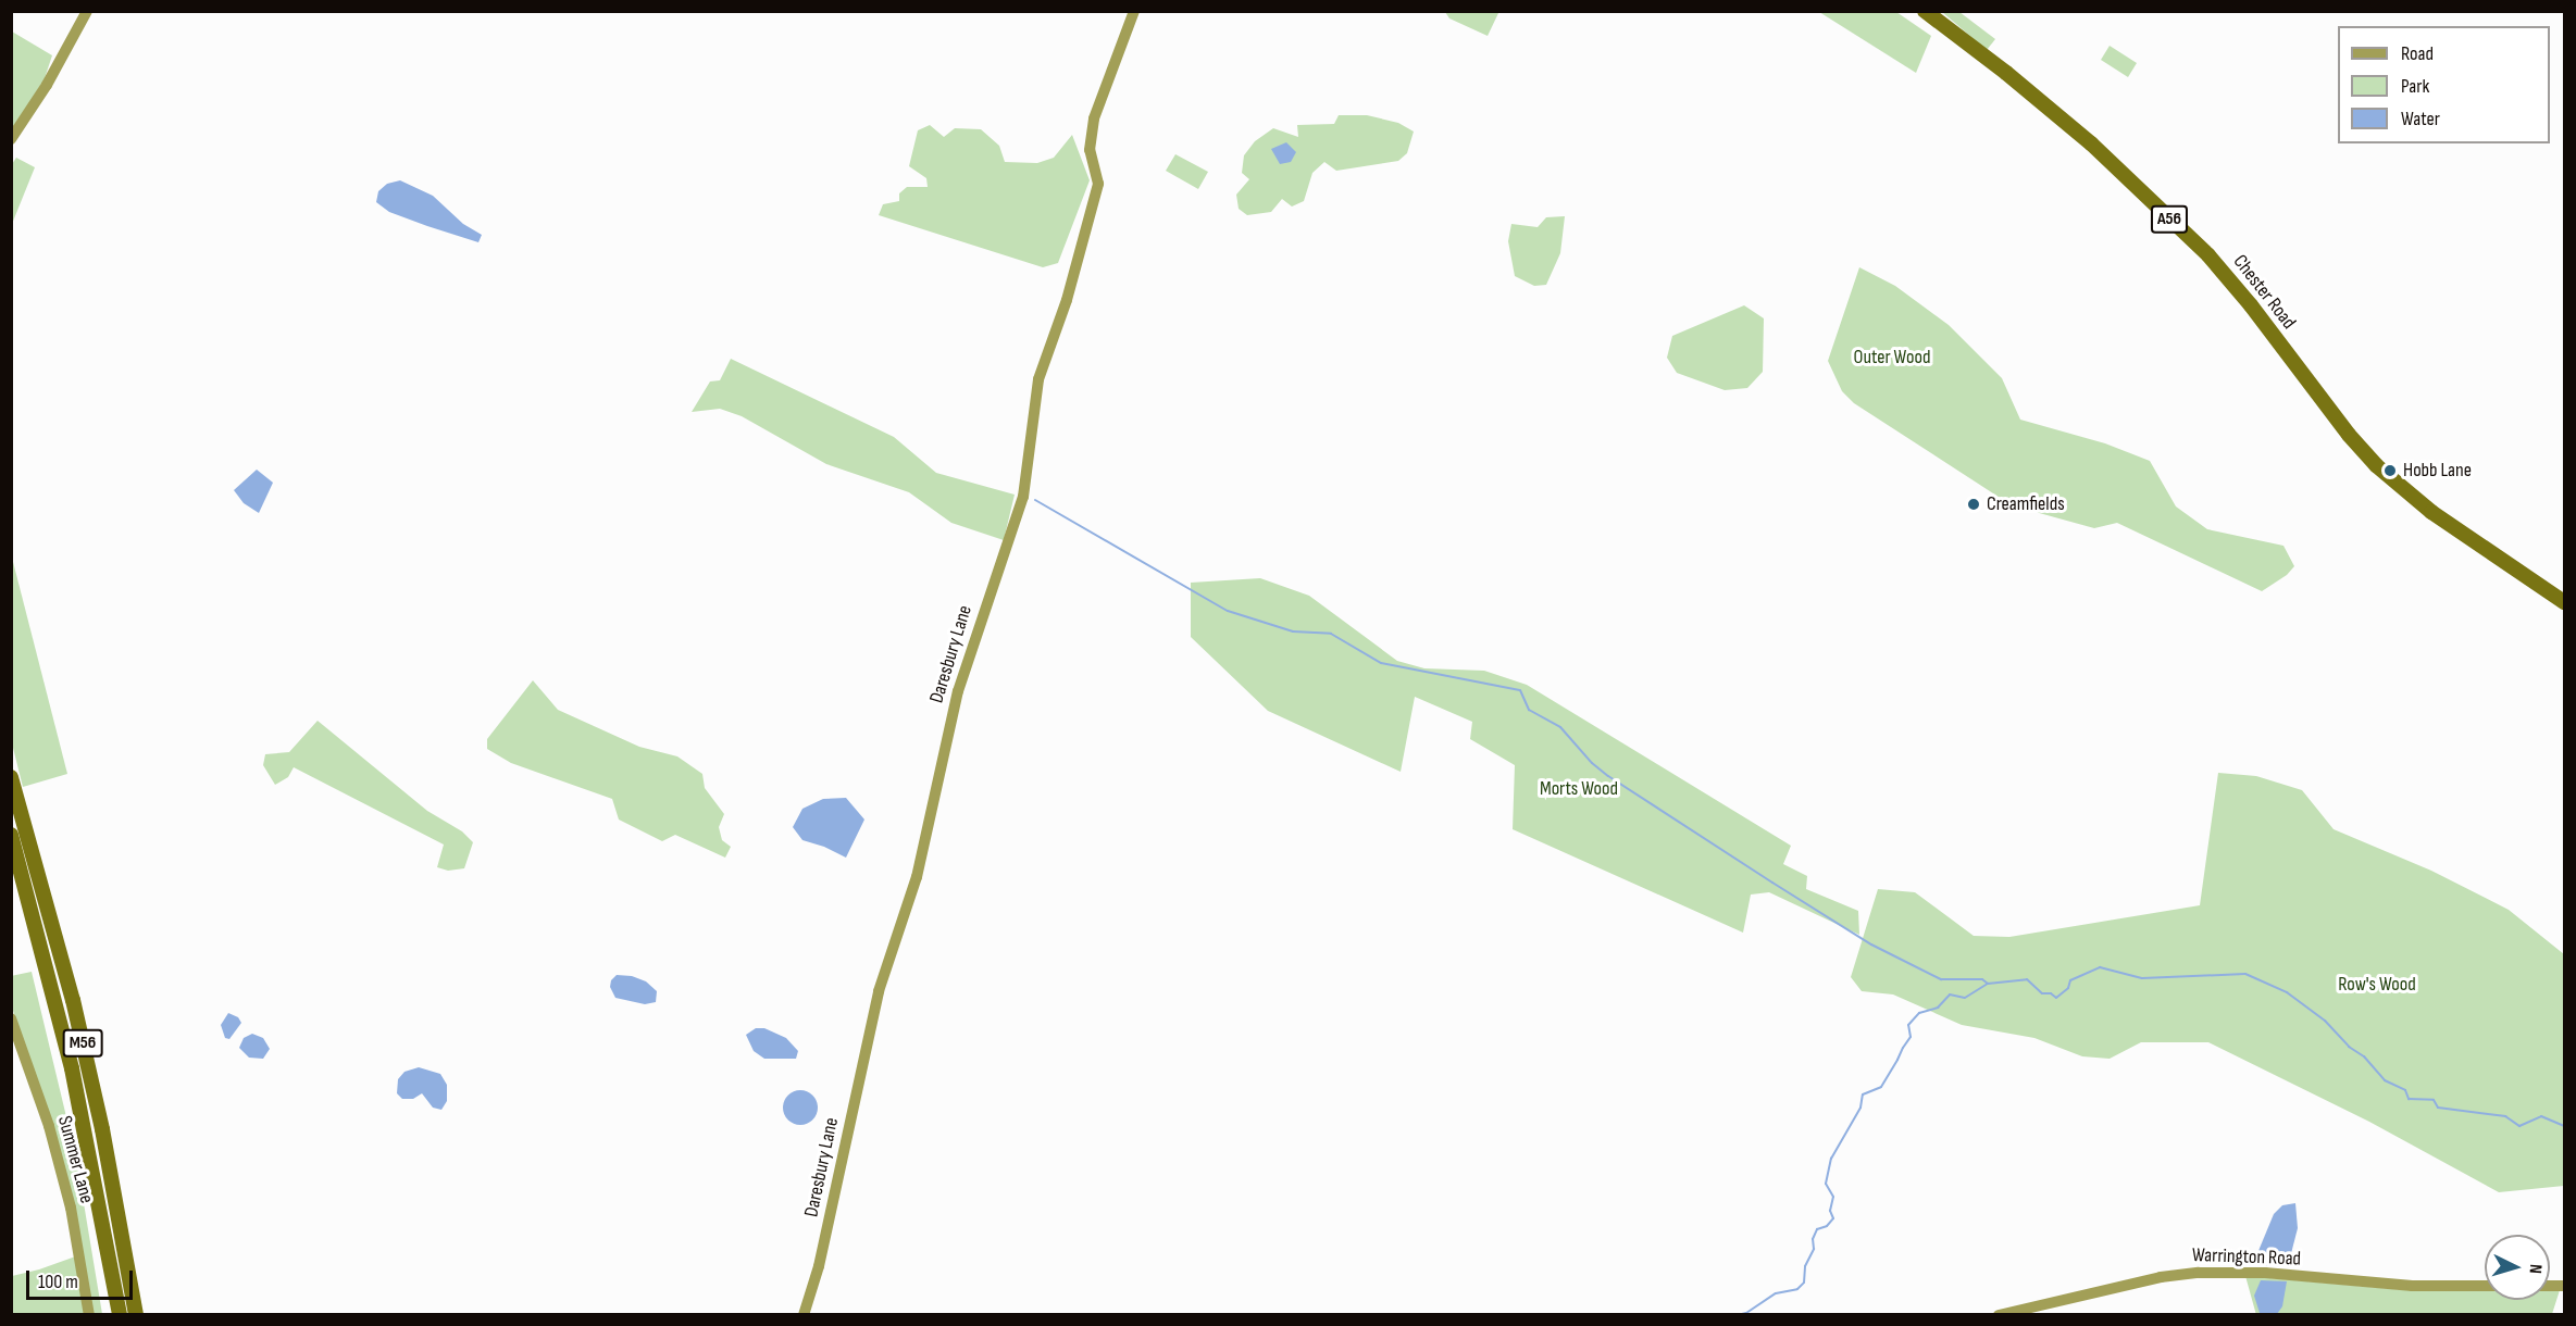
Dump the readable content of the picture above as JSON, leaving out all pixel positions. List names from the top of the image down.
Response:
{
  "streets": {
    "highway": ["A56", "Chester Road", "M56"],
    "main road": ["Daresbury Lane", "Summer Lane", "Warrington Road"]
  },
  "parks": ["Outer Wood", "Morts Wood", "Row's Wood"],
  "places": ["Hobb Lane", "Creamfields"],
  "legend": ["Road", "Park", "Water"],
  "scale_bar": "100 m",
  "north": "right"
}
